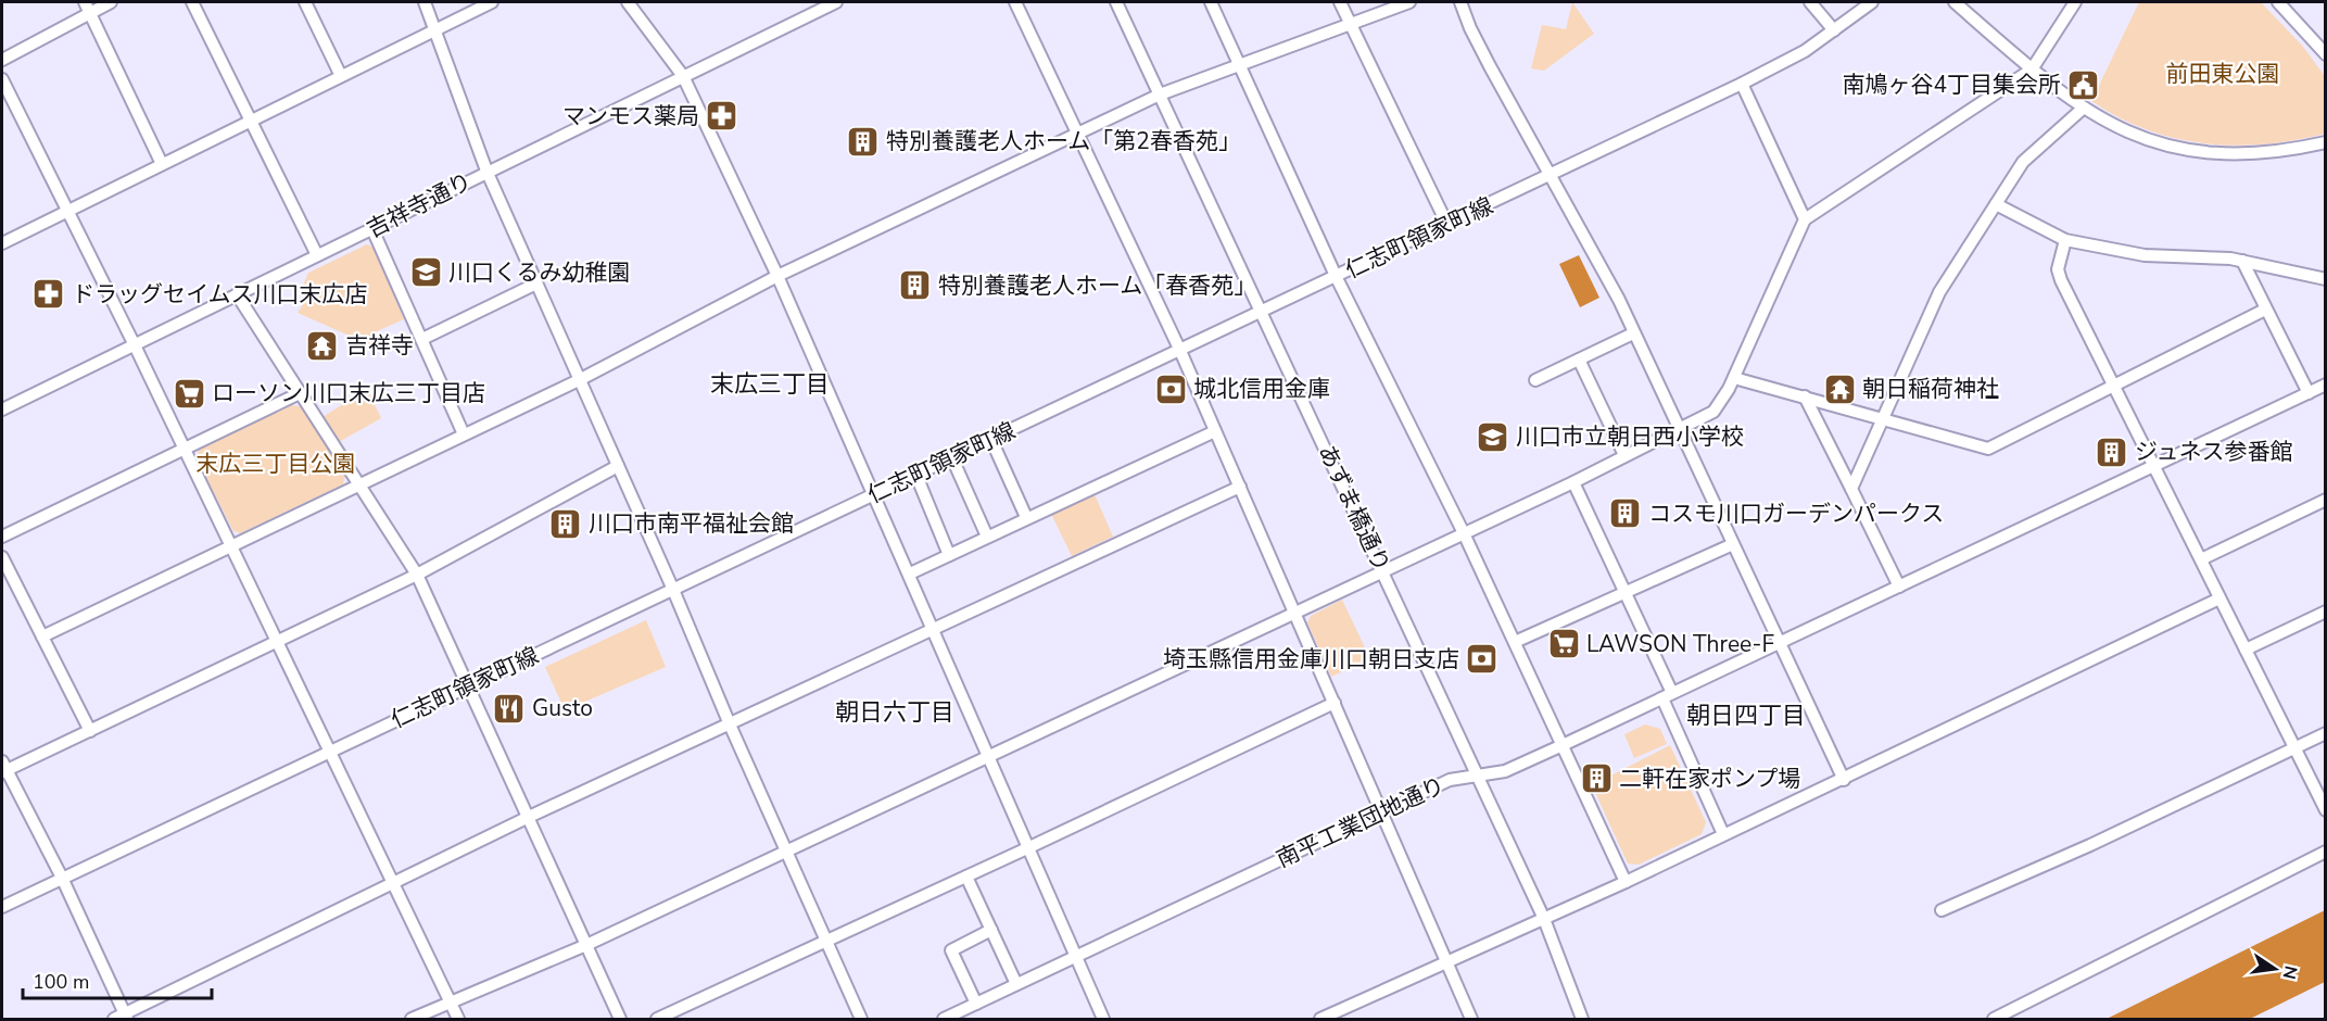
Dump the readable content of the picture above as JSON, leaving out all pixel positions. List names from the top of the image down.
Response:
{
  "streets": {
    "street": [
      "吉祥寺通り",
      "仁志町領家町線",
      "あずま橋通り",
      "南平工業団地通り"
    ]
  },
  "crossings": [
    ["仁志町領家町線", "あずま橋通り"],
    ["あずま橋通り", "南平工業団地通り"]
  ],
  "districts": ["末広三丁目", "朝日六丁目", "朝日四丁目"],
  "parks": ["前田東公園", "末広三丁目公園"],
  "places": {
    "public building": ["南鳩ヶ谷4丁目集会所"],
    "pharmacy": ["マンモス薬局", "ドラッグセイムス川口末広店"],
    "building": [
      "特別養護老人ホーム「第2春香苑」",
      "特別養護老人ホーム「春香苑」",
      "ジュネス参番館",
      "コスモ川口ガーデンパークス",
      "川口市南平福祉会館",
      "二軒在家ポンプ場"
    ],
    "school or university": ["川口くるみ幼稚園", "川口市立朝日西小学校"],
    "temple": ["吉祥寺", "朝日稲荷神社"],
    "bank": ["城北信用金庫", "埼玉縣信用金庫川口朝日支店"],
    "supermarket": ["ローソン川口末広三丁目店", "LAWSON Three-F"],
    "restaurant": ["Gusto"]
  },
  "scale_bar": "100 m",
  "north": "right"
}
